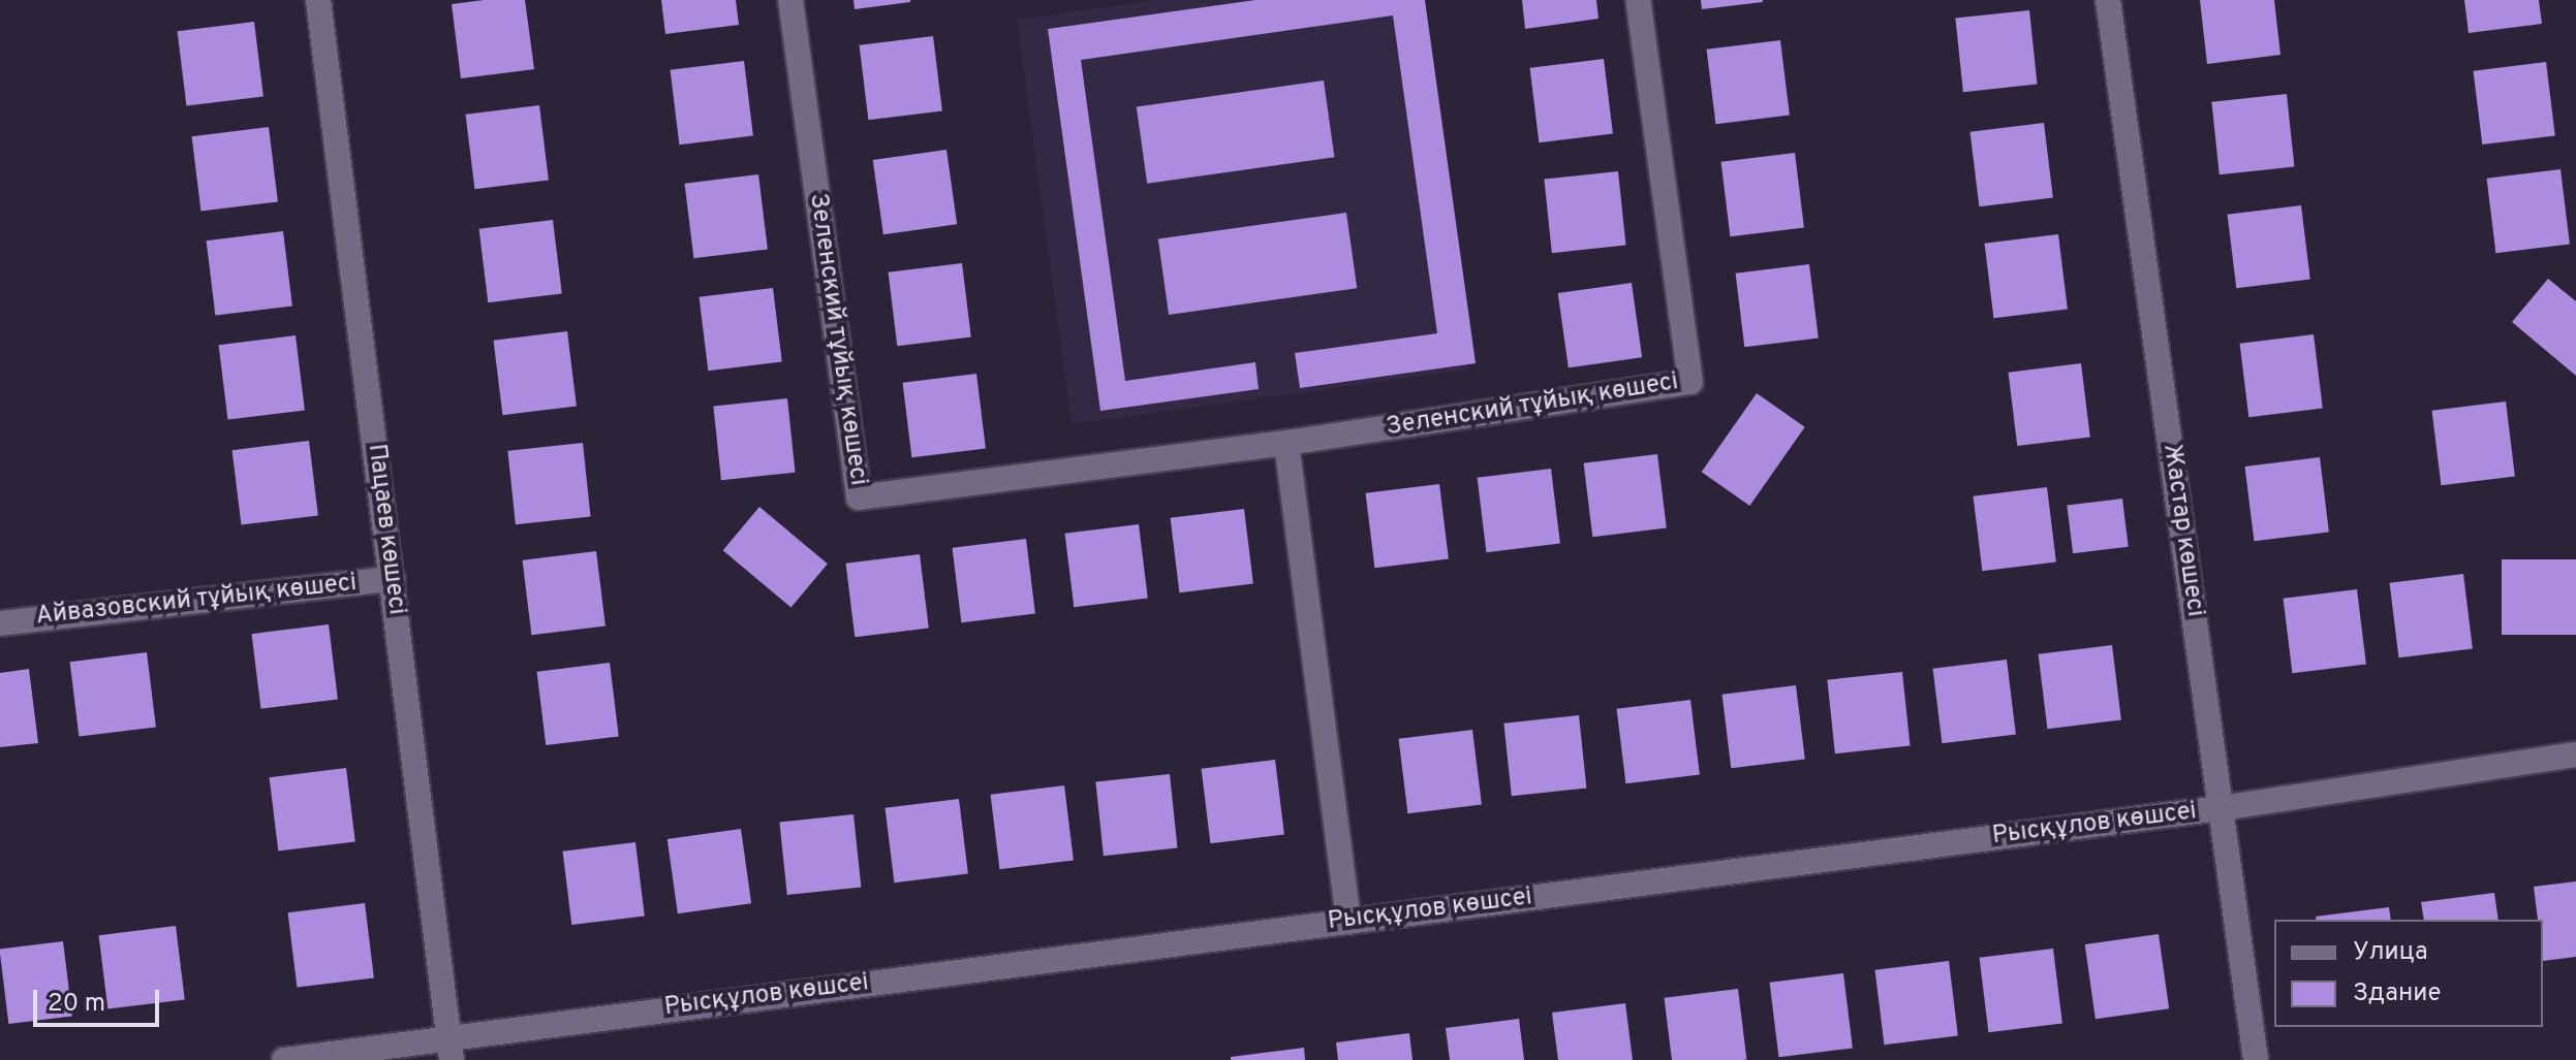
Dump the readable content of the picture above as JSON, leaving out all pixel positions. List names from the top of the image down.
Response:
{
  "streets": {
    "street": [
      "Зеленский тұйық көшесі",
      "Пацаев көшесі",
      "Жастар көшесі",
      "Айвазовский тұйық көшесі",
      "Рысқұлов көшсеі"
    ]
  },
  "crossings": [
    ["Пацаев көшесі", "Айвазовский тұйық көшесі"],
    ["Пацаев көшесі", "Рысқұлов көшсеі"],
    ["Жастар көшесі", "Рысқұлов көшсеі"]
  ],
  "legend": ["Улица", "Здание"],
  "scale_bar": "20 m"
}
